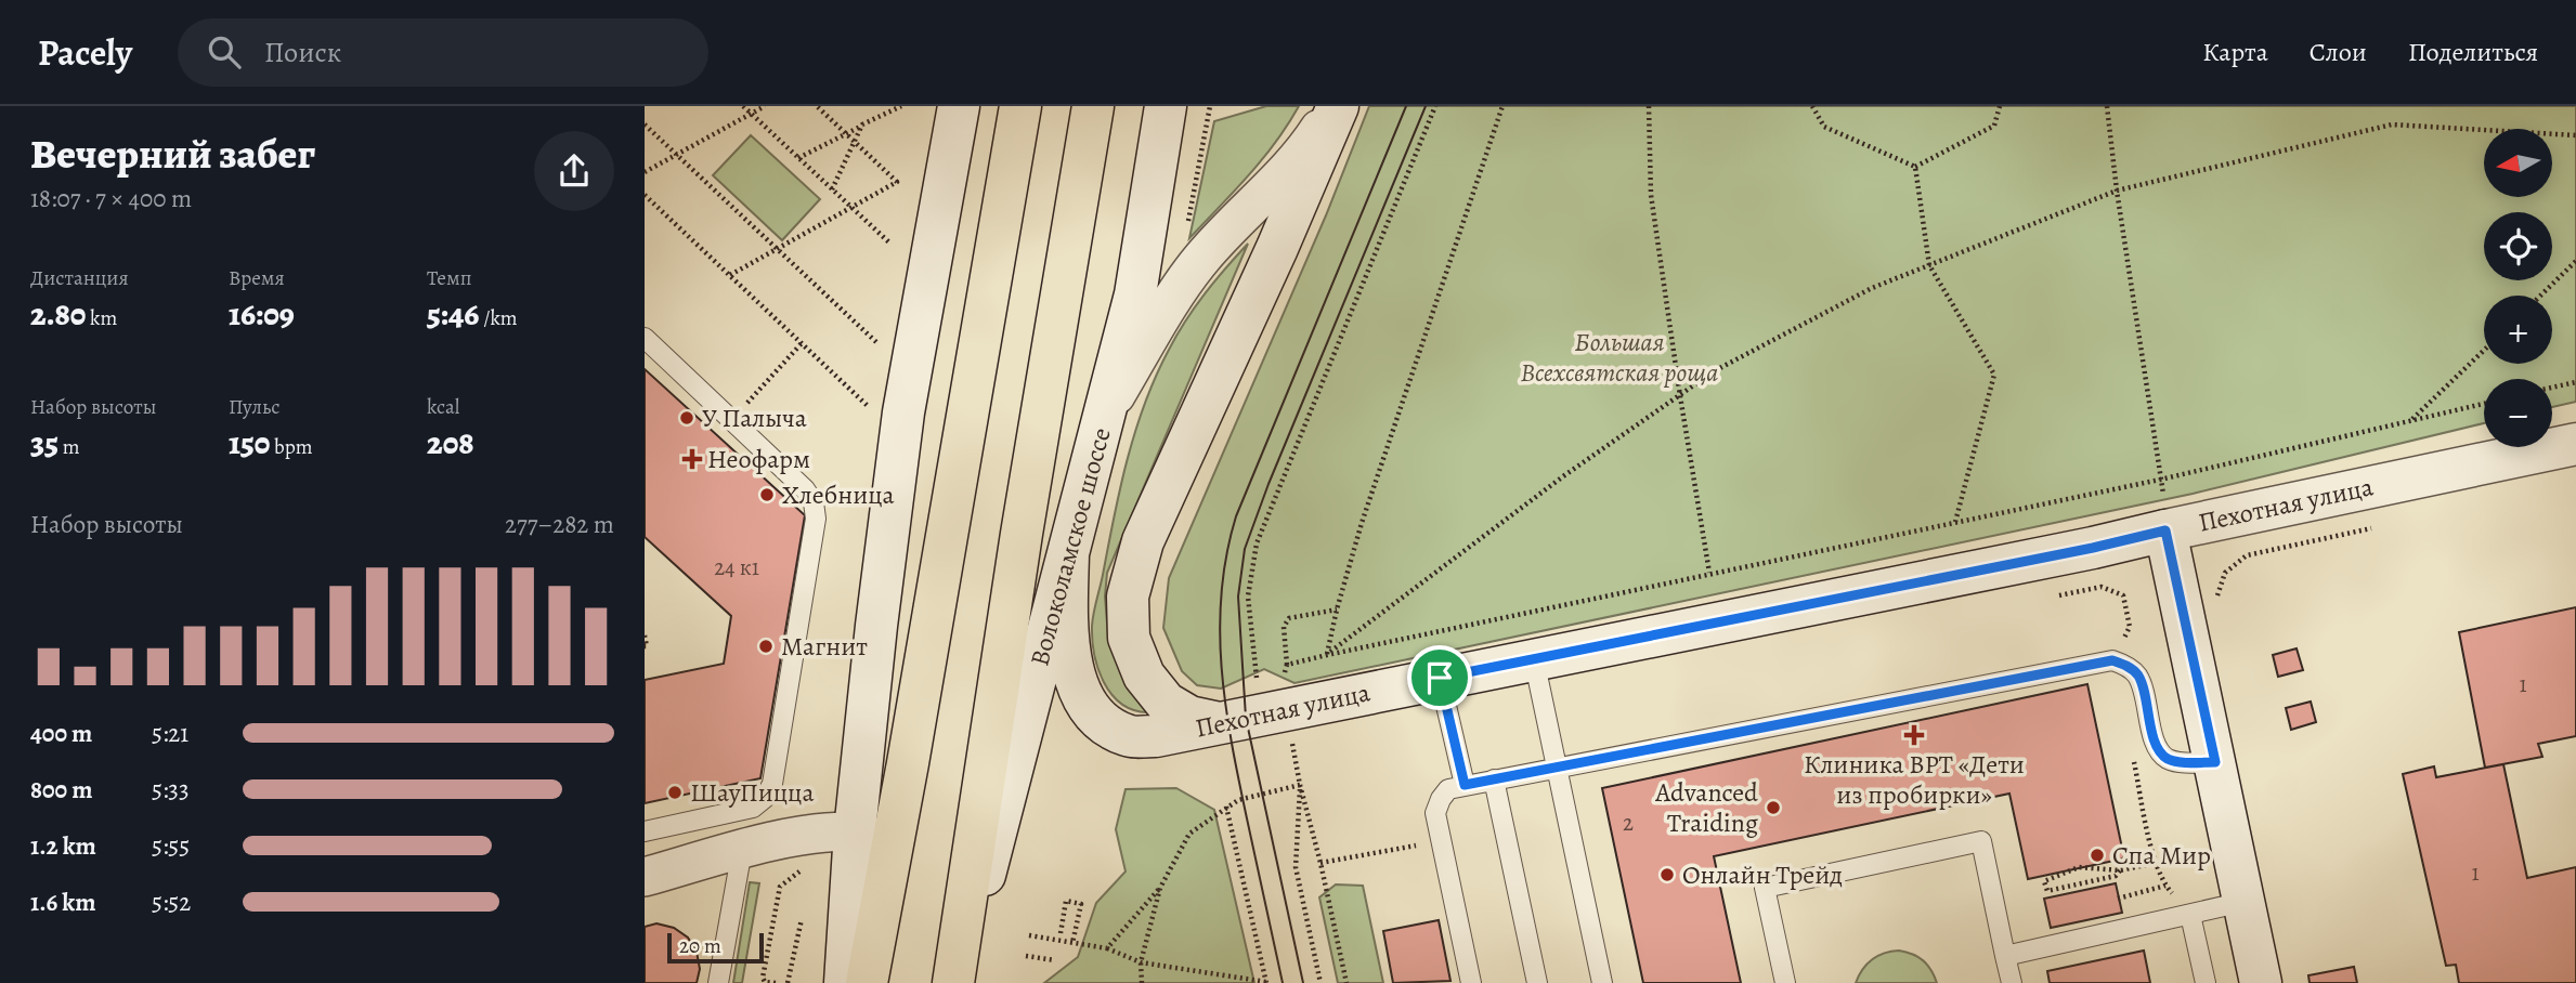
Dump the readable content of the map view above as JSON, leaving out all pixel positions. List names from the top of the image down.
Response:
{
  "streets": {
    "main road": ["Пехотная улица", "Волоколамское шоссе"]
  },
  "crossings": [
    ["Пехотная улица", "Волоколамское шоссе"]
  ],
  "parks": ["Большая Всехсвятская роща"],
  "places": {
    "other": [
      "У Палыча",
      "Хлебница",
      "Магнит",
      "ШауПицца",
      "Advanced Traiding",
      "Спа Мир",
      "Онлайн Трейд"
    ],
    "health": ["Неофарм", "Клиника ВРТ «Дети из пробирки»"]
  },
  "house_numbers": [
    "24 к1",
    "1",
    "2",
    "1"
  ],
  "scale_bar": "20 m",
  "north": "left",
  "page": {
    "header": "Pacely",
    "search": "Поиск",
    "nav": ["Карта", "Слои", "Поделиться"],
    "heading": ["Вечерний забег", "18:07 · 7 × 400 m"],
    "map_buttons": ["+", "−"],
    "stats": [
      ["Дистанция", "2.80 km"],
      ["Время", "16:09"],
      ["Темп", "5:46 /km"],
      ["Набор высоты", "35 m"],
      ["Пульс", "150 bpm"],
      ["kcal", "208"]
    ],
    "chart": ["Набор высоты", "277–282 m"],
    "list": [
      {
        "name": "400 m",
        "note": "5:21"
      },
      {
        "name": "800 m",
        "note": "5:33"
      },
      {
        "name": "1.2 km",
        "note": "5:55"
      },
      {
        "name": "1.6 km",
        "note": "5:52"
      }
    ],
    "scale": "20 m"
  }
}
